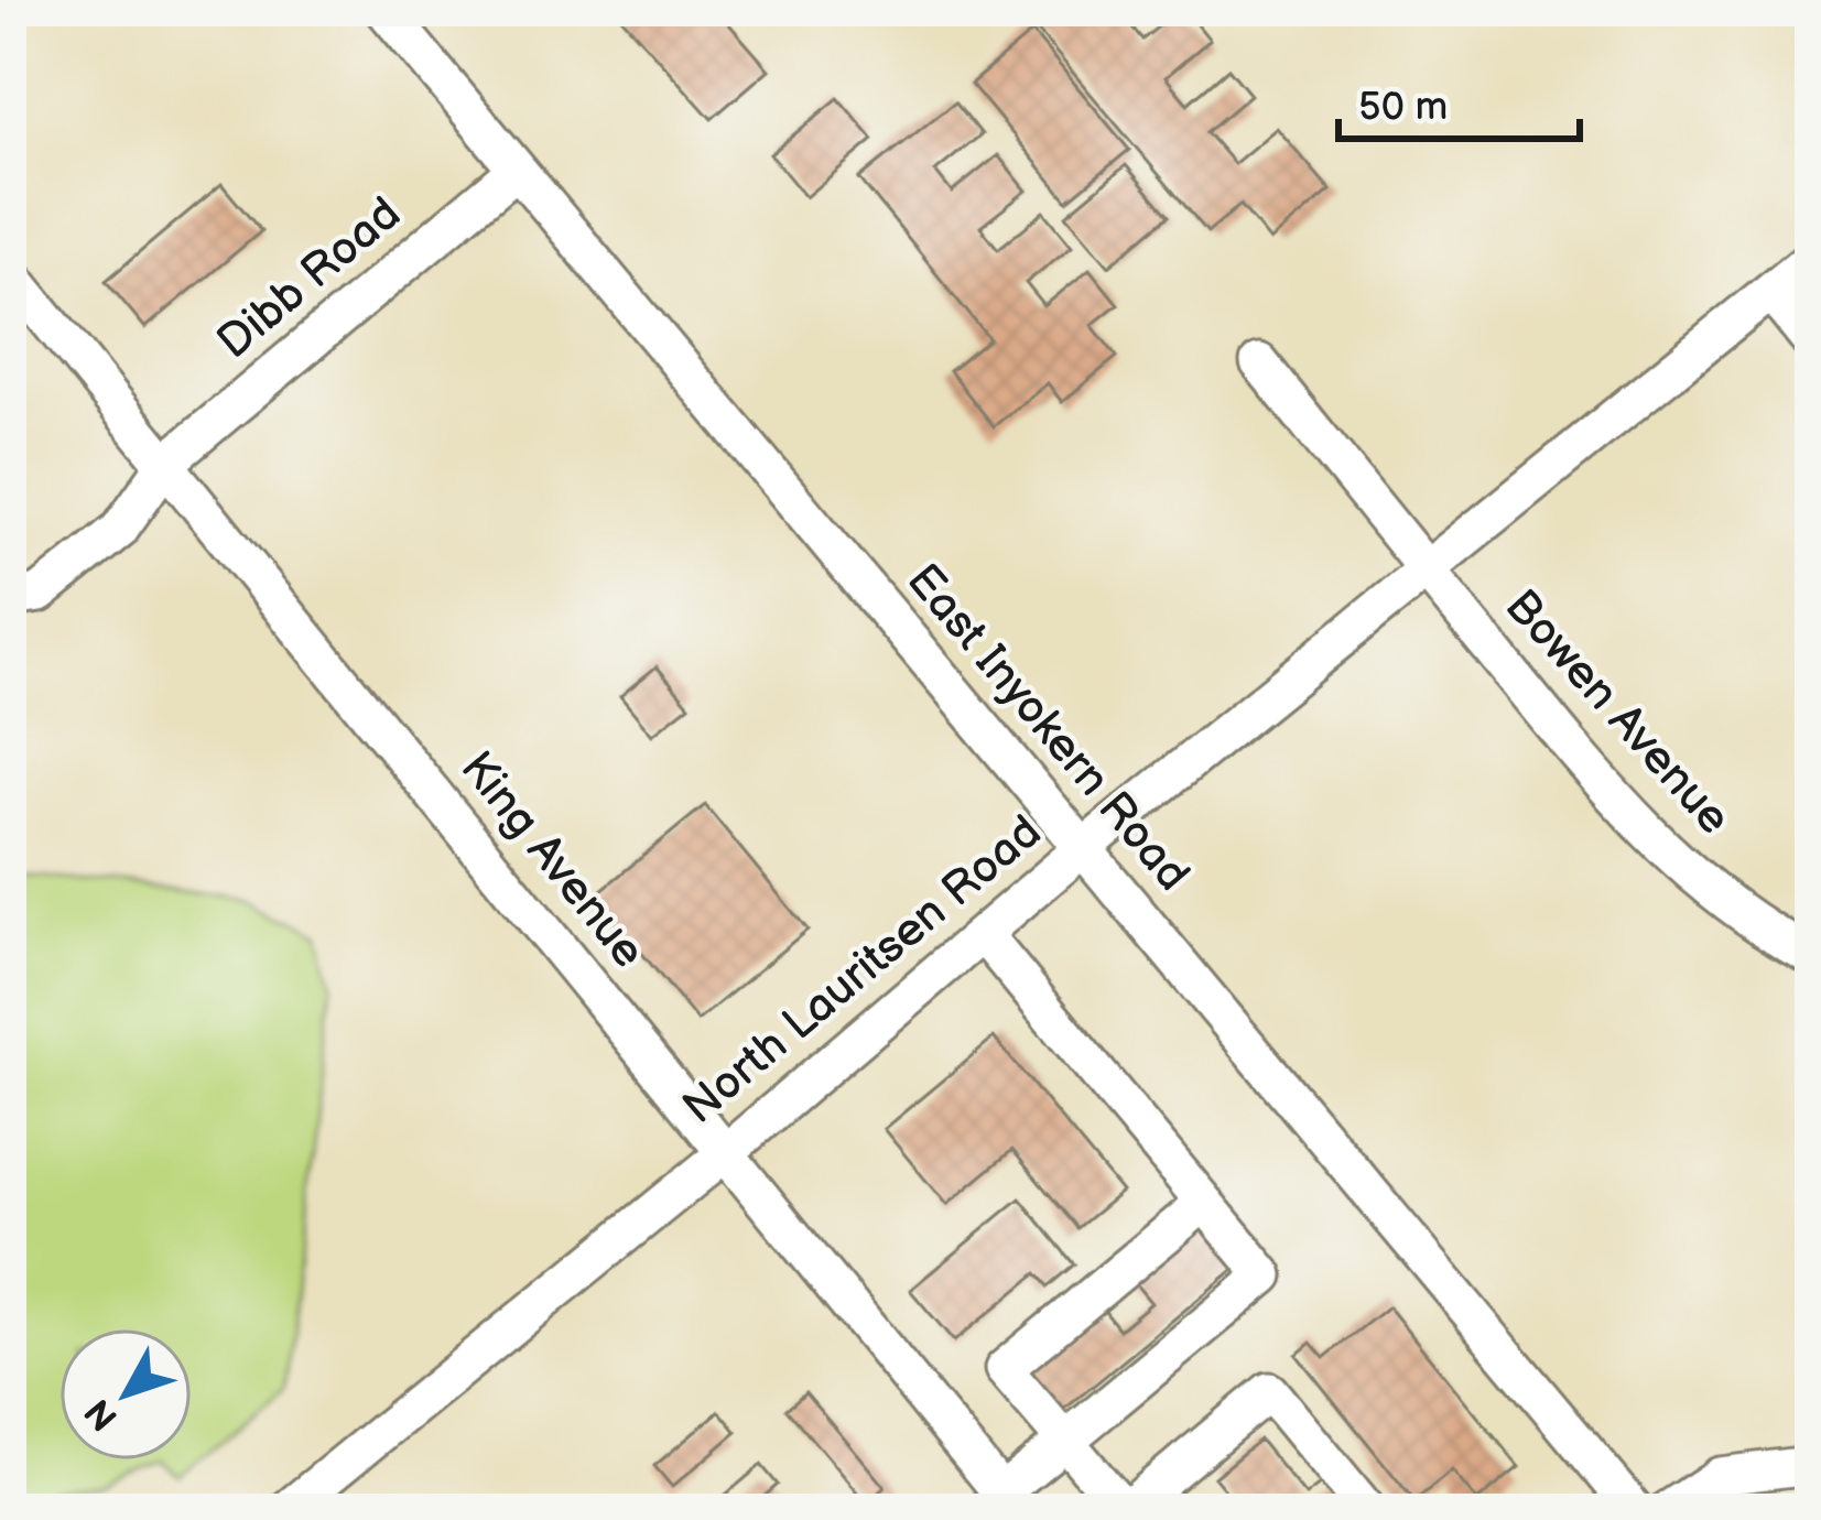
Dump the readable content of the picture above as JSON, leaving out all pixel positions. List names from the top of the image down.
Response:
{
  "streets": {
    "street": [
      "Dibb Road",
      "Bowen Avenue",
      "East Inyokern Road",
      "King Avenue",
      "North Lauritsen Road"
    ]
  },
  "crossings": [
    ["Dibb Road", "East Inyokern Road"],
    ["Dibb Road", "King Avenue"],
    ["Bowen Avenue", "North Lauritsen Road"],
    ["East Inyokern Road", "North Lauritsen Road"],
    ["King Avenue", "North Lauritsen Road"]
  ],
  "scale_bar": "50 m",
  "north": "bottom left"
}
